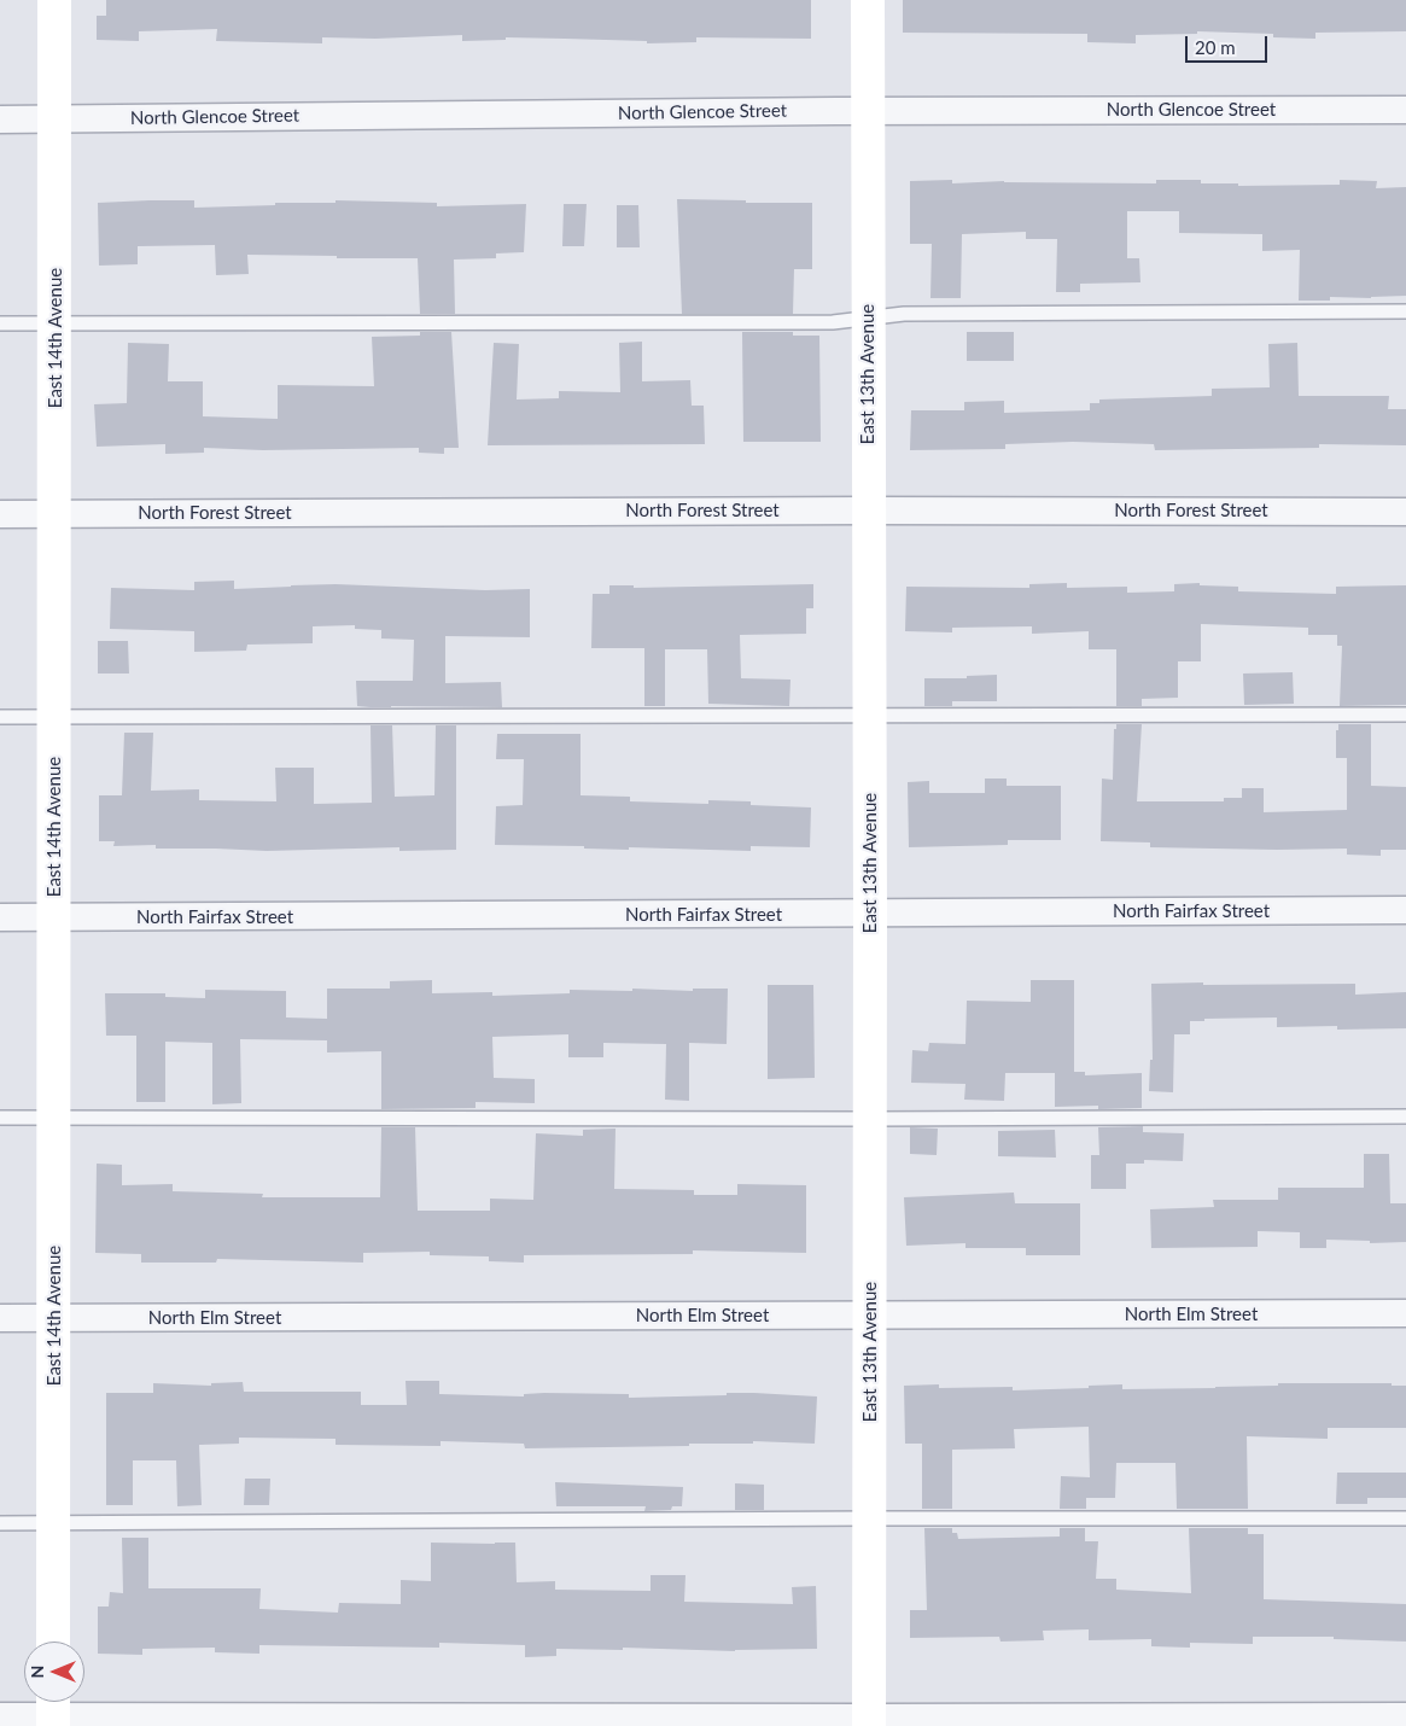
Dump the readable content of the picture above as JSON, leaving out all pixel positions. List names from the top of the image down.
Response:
{
  "streets": {
    "main road": ["East 14th Avenue", "East 13th Avenue"],
    "street": [
      "North Glencoe Street",
      "North Forest Street",
      "North Fairfax Street",
      "North Elm Street"
    ]
  },
  "crossings": [
    ["North Glencoe Street", "East 14th Avenue"],
    ["North Glencoe Street", "East 13th Avenue"],
    ["East 14th Avenue", "North Forest Street"],
    ["East 14th Avenue", "North Fairfax Street"],
    ["East 14th Avenue", "North Elm Street"],
    ["East 13th Avenue", "North Forest Street"],
    ["East 13th Avenue", "North Fairfax Street"],
    ["East 13th Avenue", "North Elm Street"]
  ],
  "scale_bar": "20 m",
  "north": "left"
}
